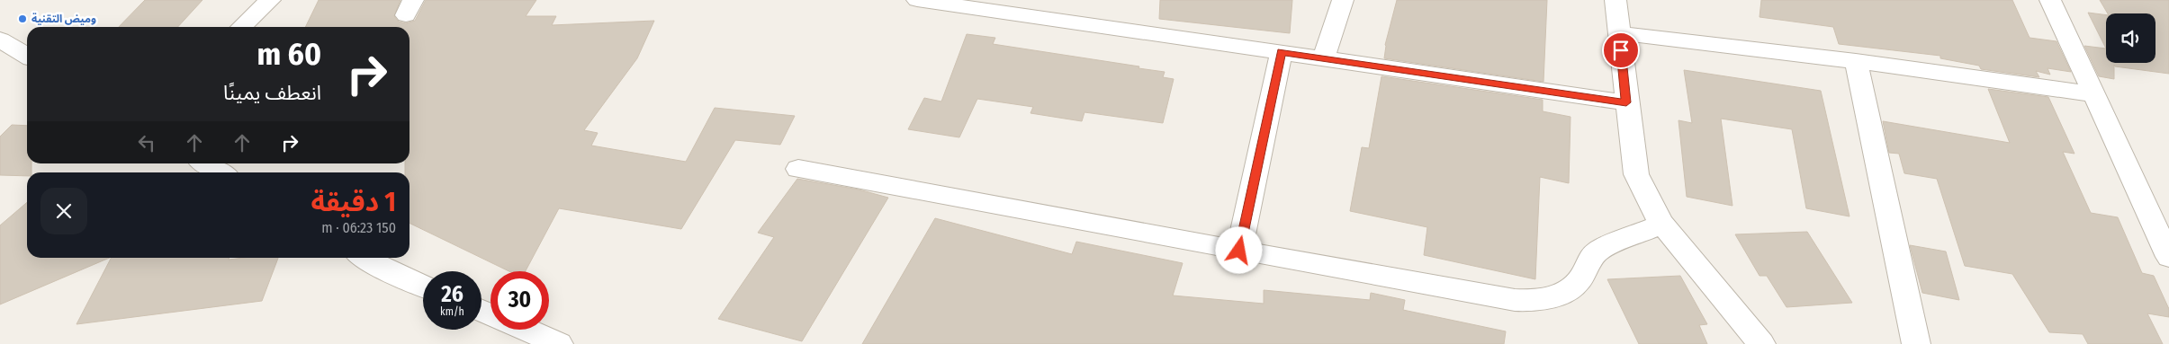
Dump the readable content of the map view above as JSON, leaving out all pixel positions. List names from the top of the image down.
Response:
{
  "places": ["وميض التقنية"],
  "page": {
    "turn": ["60 m", "انعطف يمينًا"],
    "heading": ["1 دقيقة", "150 m · 06:23"],
    "speed": "26 km/h",
    "limit": "30"
  }
}
